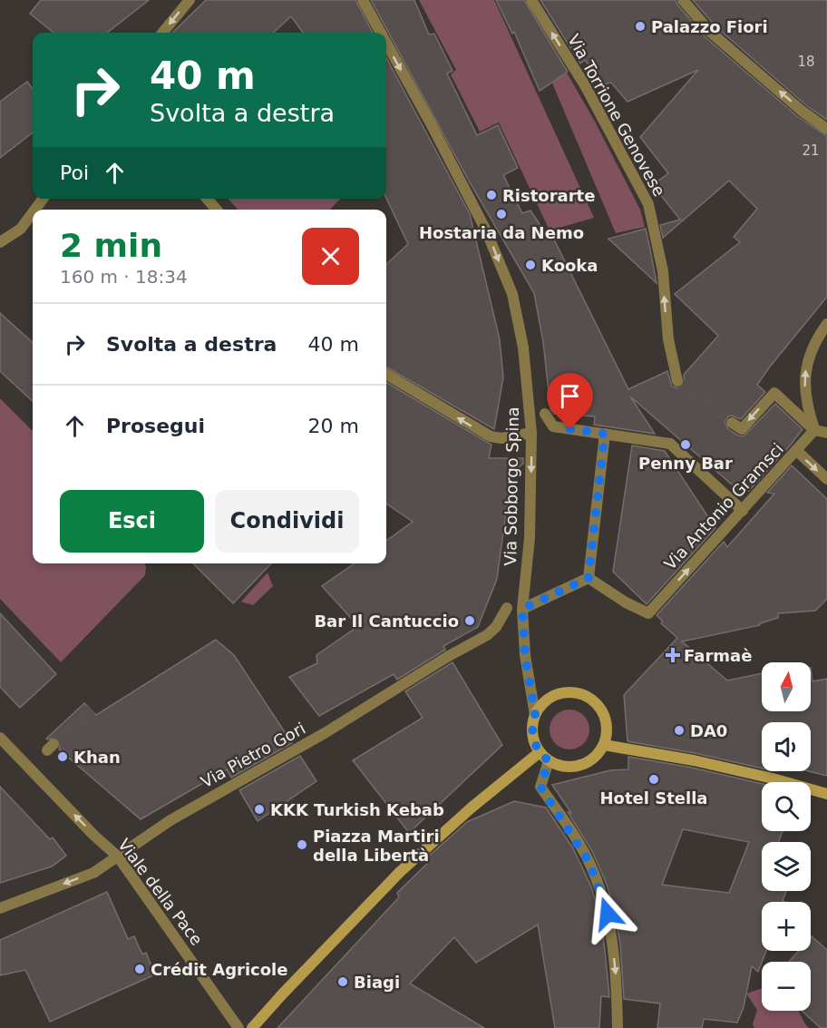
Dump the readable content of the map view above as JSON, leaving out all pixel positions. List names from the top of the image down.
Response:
{
  "streets": {
    "street": [
      "Via Torrione Genovese",
      "Via Sobborgo Spina",
      "Via Antonio Gramsci",
      "Via Pietro Gori",
      "Viale della Pace"
    ]
  },
  "crossings": [
    ["Via Pietro Gori", "Viale della Pace"]
  ],
  "one_way": [
    "Via Torrione Genovese",
    "Via Sobborgo Spina",
    "Via Antonio Gramsci",
    "Viale della Pace"
  ],
  "places": {
    "other": [
      "Palazzo Fiori",
      "Ristorarte",
      "Hostaria da Nemo",
      "Kooka",
      "Penny Bar",
      "Bar Il Cantuccio",
      "DA0",
      "Khan",
      "Hotel Stella",
      "KKK Turkish Kebab",
      "Piazza Martiri della Libertà",
      "Crédit Agricole",
      "Biagi"
    ],
    "health": ["Farmaè"]
  },
  "house_numbers": ["18", "21"],
  "north": "top",
  "page": {
    "turn": ["40 m", "Svolta a destra"],
    "then": "Poi",
    "heading": ["2 min", "160 m · 18:34"],
    "list": [
      {
        "name": "Svolta a destra",
        "value": "40 m"
      },
      {
        "name": "Prosegui",
        "value": "20 m"
      }
    ],
    "buttons": ["Esci", "Condividi"],
    "map_buttons": ["+", "−"]
  }
}
